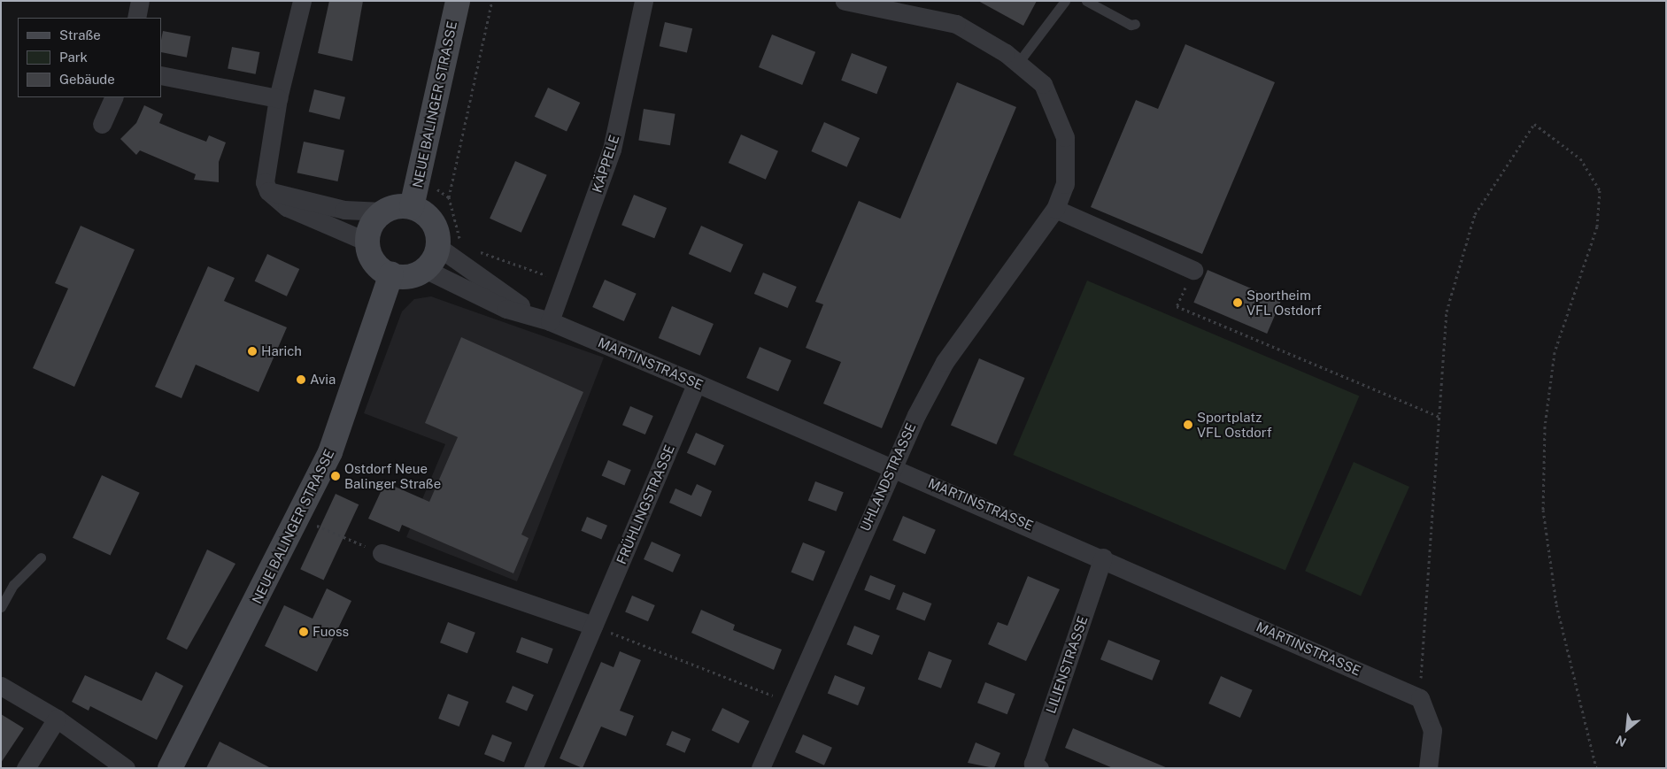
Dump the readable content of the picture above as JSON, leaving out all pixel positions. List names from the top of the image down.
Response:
{
  "streets": {
    "main road": ["NEUE BALINGER STRASSE"],
    "street": [
      "KÄPPELE",
      "MARTINSTRASSE",
      "UHLANDSTRASSE",
      "FRÜHLINGSTRASSE",
      "LILIENSTRASSE"
    ]
  },
  "crossings": [
    ["NEUE BALINGER STRASSE", "MARTINSTRASSE"],
    ["KÄPPELE", "MARTINSTRASSE"],
    ["MARTINSTRASSE", "UHLANDSTRASSE"],
    ["MARTINSTRASSE", "FRÜHLINGSTRASSE"],
    ["MARTINSTRASSE", "LILIENSTRASSE"]
  ],
  "places": [
    "Sportheim VFL Ostdorf",
    "Harich",
    "Avia",
    "Sportplatz VFL Ostdorf",
    "Ostdorf Neue Balinger Straße",
    "Fuoss"
  ],
  "legend": ["Straße", "Park", "Gebäude"],
  "north": "bottom left"
}
